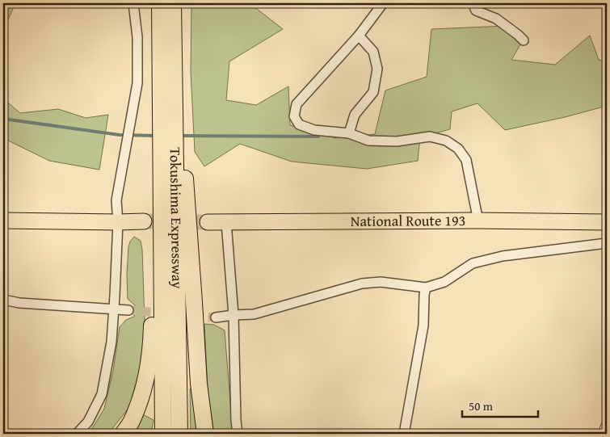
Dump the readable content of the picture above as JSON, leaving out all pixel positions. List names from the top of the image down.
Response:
{
  "streets": {
    "highway": ["Tokushima Expressway", "National Route 193"]
  },
  "scale_bar": "50 m"
}
